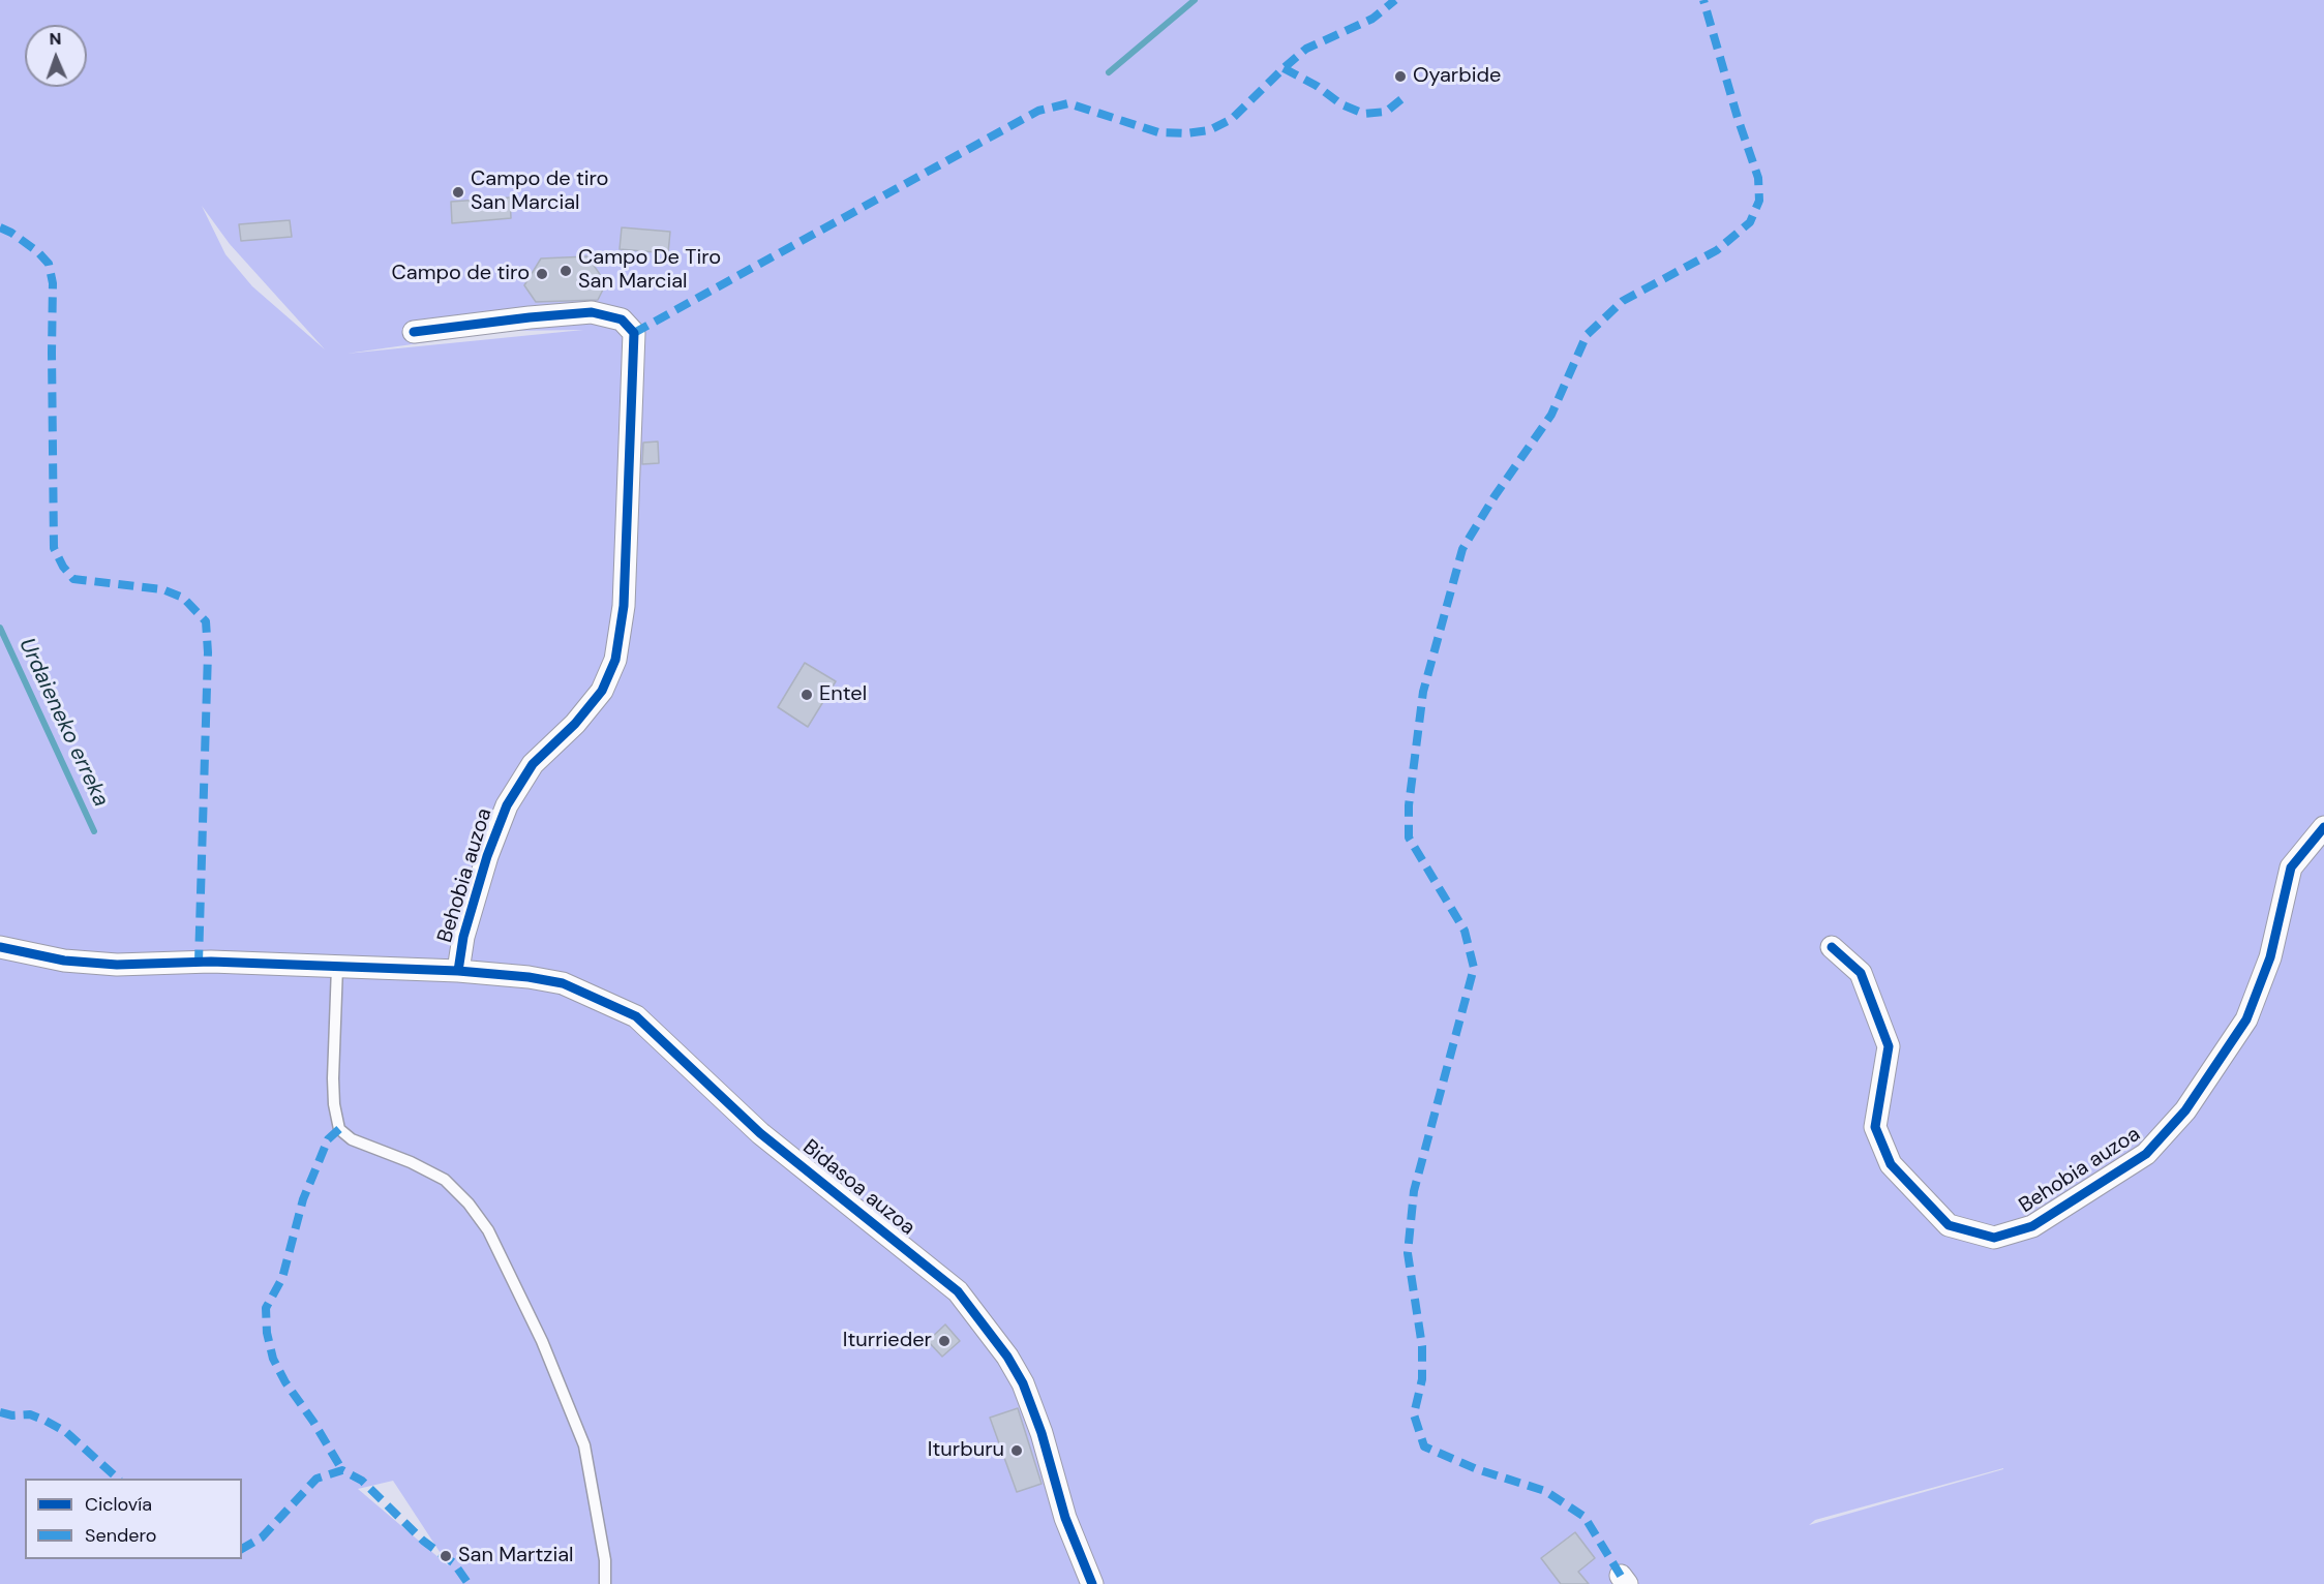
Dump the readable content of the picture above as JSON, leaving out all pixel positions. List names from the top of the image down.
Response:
{
  "streets": {
    "street": ["Behobia auzoa", "Bidasoa auzoa"]
  },
  "crossings": [
    ["Behobia auzoa", "Bidasoa auzoa"]
  ],
  "water": ["Urdaieneko erreka"],
  "places": [
    "Oyarbide",
    "Campo de tiro San Marcial",
    "Campo De Tiro San Marcial",
    "Campo de tiro",
    "Entel",
    "Iturrieder",
    "Iturburu",
    "San Martzial"
  ],
  "legend": ["Ciclovía", "Sendero"],
  "north": "top"
}
